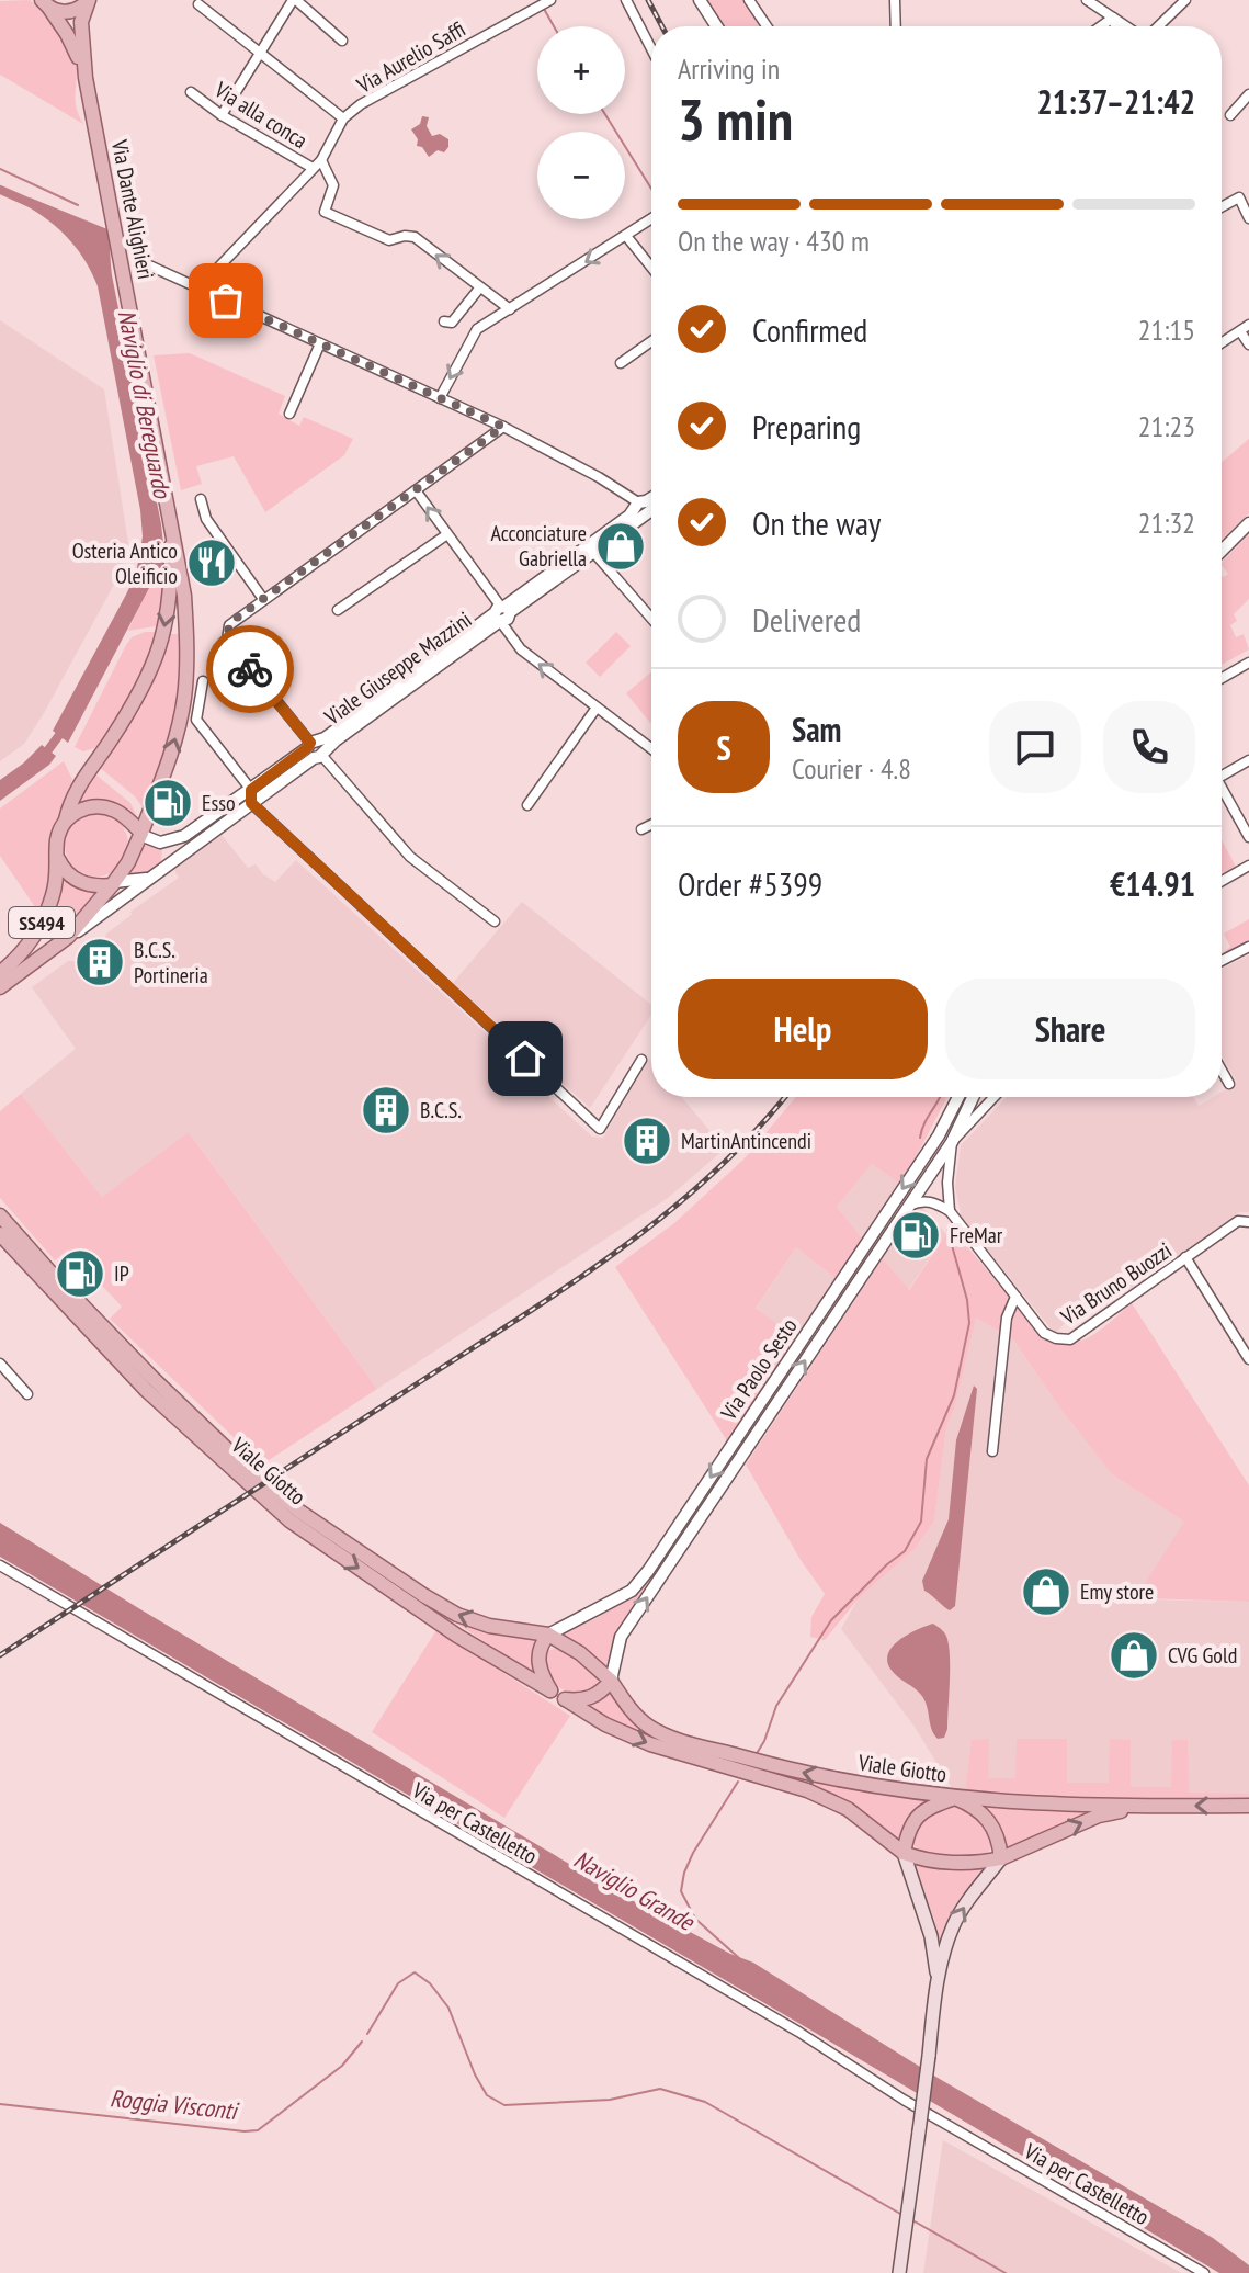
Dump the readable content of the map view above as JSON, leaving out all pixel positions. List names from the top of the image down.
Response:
{
  "streets": {
    "main road": [
      "Via Dante Alighieri",
      "Viale Giuseppe Mazzini",
      "SS494",
      "Viale Giotto"
    ],
    "street": [
      "Via Aurelio Saffi",
      "Via alla conca",
      "Via Bruno Buozzi",
      "Via Paolo Sesto",
      "Via per Castelletto"
    ]
  },
  "crossings": [
    ["Via Aurelio Saffi", "Via alla conca"],
    ["Via Dante Alighieri", "Viale Giuseppe Mazzini"],
    ["Via Dante Alighieri", "SS494"],
    ["Viale Giuseppe Mazzini", "SS494"],
    ["Via Paolo Sesto", "Viale Giotto"]
  ],
  "one_way": ["Via alla conca"],
  "water": ["Naviglio di Bereguardo", "Naviglio Grande", "Roggia Visconti"],
  "places": {
    "shop": ["Acconciature Gabriella", "Emy store", "CVG Gold"],
    "restaurant": ["Osteria Antico Oleificio"],
    "fuel station": ["Esso", "FreMar", "IP"],
    "building": ["B.C.S. Portineria", "B.C.S.", "MartinAntincendi"]
  },
  "page": {
    "map_buttons": ["+", "−"],
    "heading": ["3 min", "Arriving in", "21:37–21:42"],
    "panel": [
      "Sam",
      "Courier · 4.8",
      "Order #5399",
      "€14.91"
    ],
    "bar": "On the way · 430 m",
    "list": [
      ["Confirmed", "21:15"],
      ["Preparing", "21:23"],
      ["On the way", "21:32"],
      "Delivered"
    ],
    "round": "S",
    "buttons": ["Help", "Share"]
  }
}
